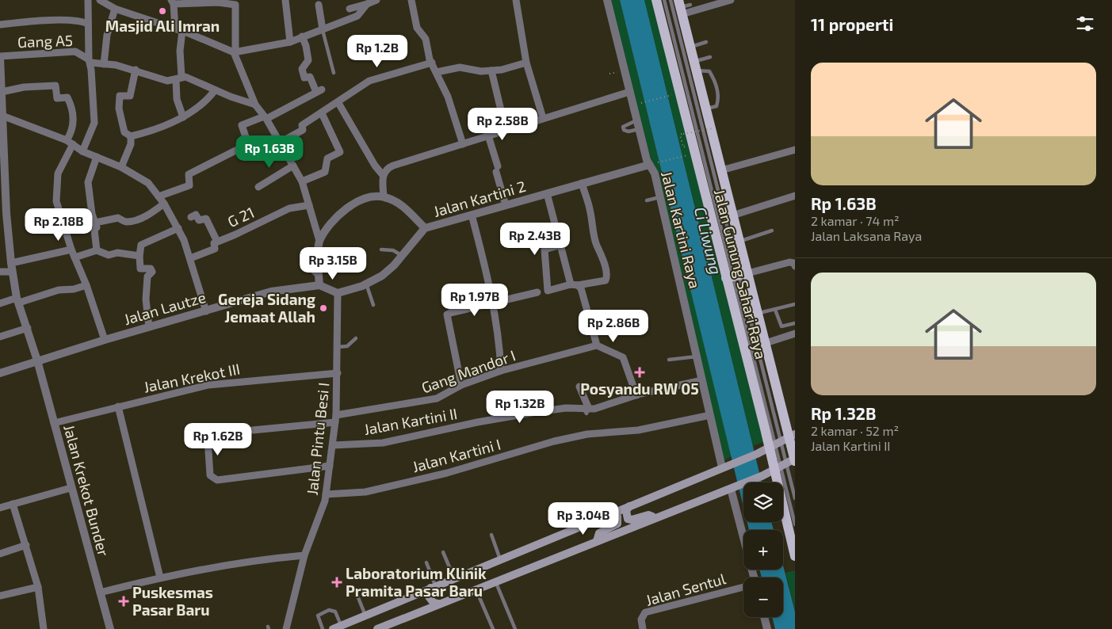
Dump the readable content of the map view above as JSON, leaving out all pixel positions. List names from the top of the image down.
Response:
{
  "streets": {
    "main road": ["Jalan Gunung Sahari Raya"],
    "street": [
      "Gang A5",
      "Jalan Kartini 2",
      "G 21",
      "Jalan Kartini Raya",
      "Jalan Lautze",
      "Gang Mandor I",
      "Jalan Krekot III",
      "Jalan Kartini II",
      "Jalan Pintu Besi I",
      "Jalan Kartini I",
      "Jalan Krekot Bunder",
      "Jalan Sentul"
    ]
  },
  "crossings": [
    ["Gang A5", "Jalan Krekot Bunder"],
    ["Jalan Kartini 2", "Jalan Kartini Raya"],
    ["Jalan Kartini 2", "Jalan Lautze"],
    ["Jalan Kartini 2", "Jalan Pintu Besi I"],
    ["Jalan Kartini Raya", "Jalan Kartini II"],
    ["Jalan Kartini Raya", "Jalan Kartini I"],
    ["Jalan Lautze", "Jalan Pintu Besi I"],
    ["Jalan Lautze", "Jalan Krekot Bunder"],
    ["Gang Mandor I", "Jalan Pintu Besi I"],
    ["Jalan Krekot III", "Jalan Pintu Besi I"],
    ["Jalan Krekot III", "Jalan Krekot Bunder"],
    ["Jalan Kartini II", "Jalan Pintu Besi I"],
    ["Jalan Pintu Besi I", "Jalan Kartini I"]
  ],
  "water": ["Ci Liwung"],
  "places": {
    "other": ["Masjid Ali Imran", "Gereja Sidang Jemaat Allah"],
    "health": ["Posyandu RW 05", "Laboratorium Klinik Pramita Pasar Baru", "Puskesmas Pasar Baru"]
  },
  "page": {
    "heading": "11 properti",
    "price": [
      "Rp 1.2B",
      "Rp 2.58B",
      "Rp 1.63B",
      "Rp 2.18B",
      "Rp 2.43B",
      "Rp 3.15B",
      "Rp 1.97B",
      "Rp 2.86B",
      "Rp 1.32B",
      "Rp 1.62B",
      "Rp 3.04B"
    ],
    "list": [
      {
        "name": "Rp 1.63B",
        "note": "2 kamar · 74 m² · Jalan Laksana Raya"
      },
      {
        "name": "Rp 1.32B",
        "note": "2 kamar · 52 m² · Jalan Kartini II"
      }
    ],
    "map_buttons": ["+", "−"]
  }
}
